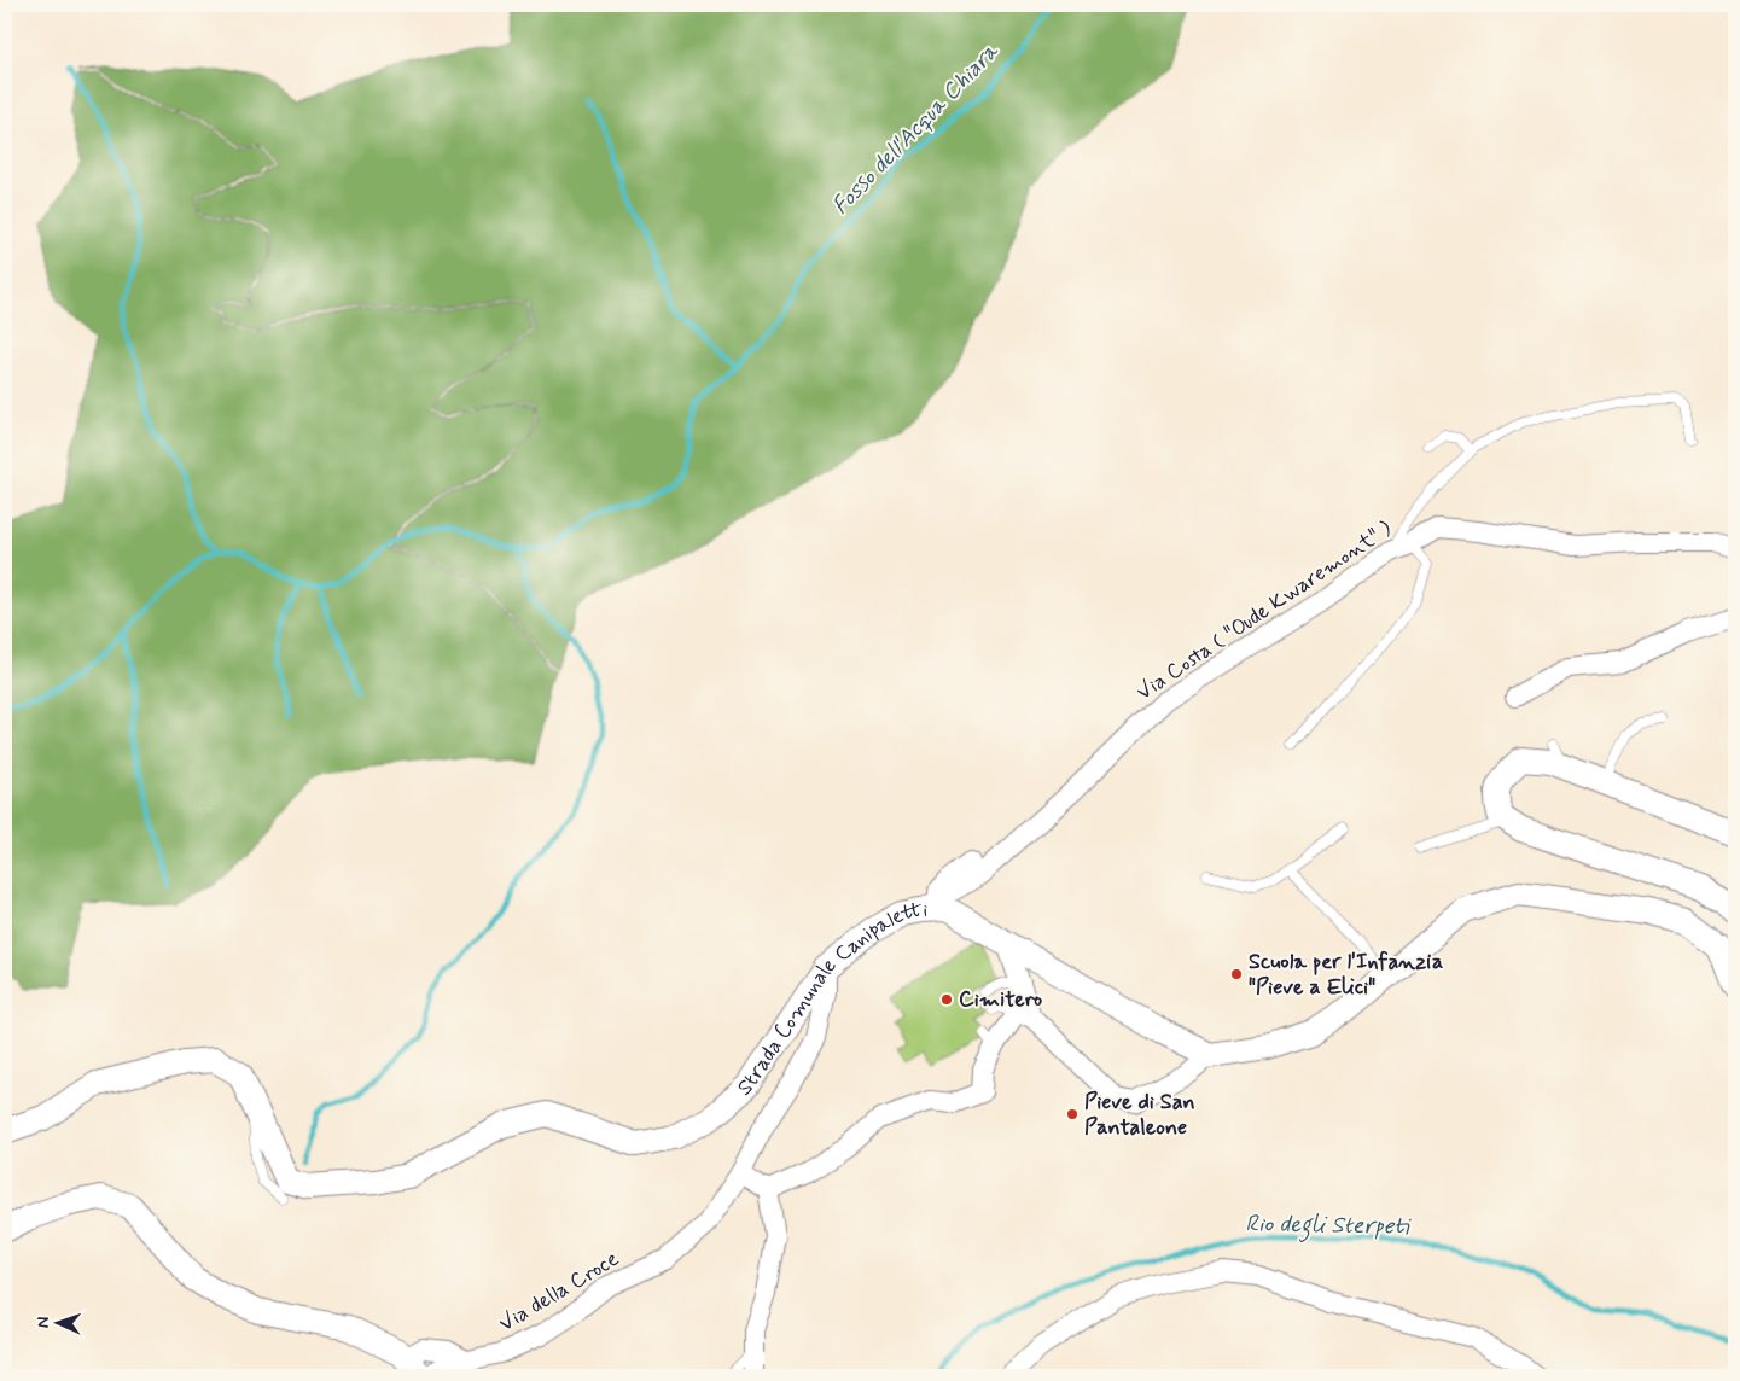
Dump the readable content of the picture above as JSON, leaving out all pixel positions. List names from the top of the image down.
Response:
{
  "streets": {
    "street": ["Via Costa ( \"Oude Kwaremont\" )", "Strada Comunale Canipaletti", "Via della Croce"]
  },
  "crossings": [
    ["Via Costa ( \"Oude Kwaremont\" )", "Strada Comunale Canipaletti"],
    ["Strada Comunale Canipaletti", "Via della Croce"]
  ],
  "water": ["Fosso dell'Acqua Chiara", "Rio degli Sterpeti"],
  "places": ["Scuola per l'Infanzia \"Pieve a Elici\"", "Cimitero", "Pieve di San Pantaleone"],
  "north": "left"
}
